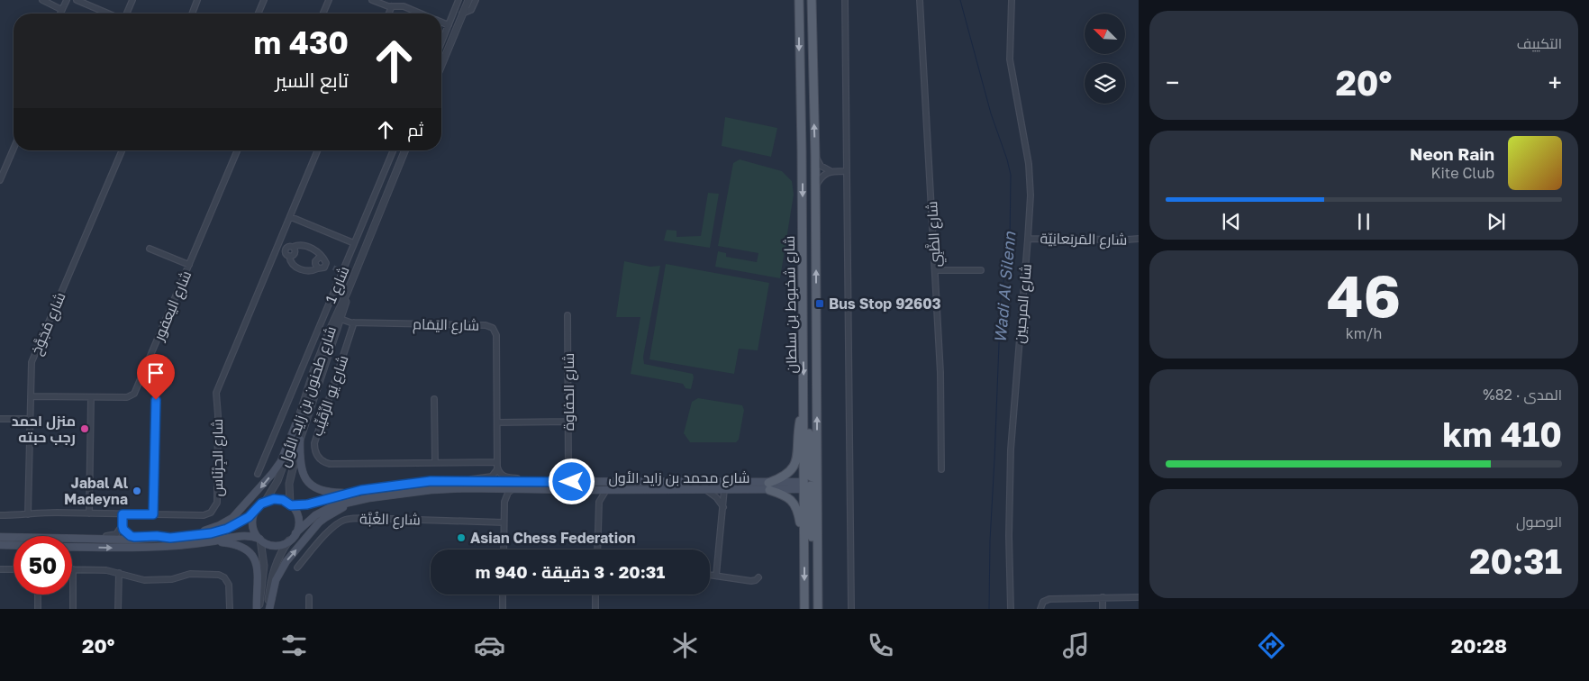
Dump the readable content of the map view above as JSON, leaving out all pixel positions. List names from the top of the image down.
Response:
{
  "streets": {
    "main road": ["شارع شخبوط بن سلطان", "شارع محمد بن زايد الأول"],
    "street": [
      "شارع الظَّبِي",
      "شارع المَربَعانِيّة",
      "شارع 1",
      "شارع المرحبين",
      "شارع اليعفور",
      "شارع مُجَوَّخ",
      "شارع اليَمَام",
      "شارع الحَفاوة",
      "شارع يَو الرِّقَيِّب",
      "شارع طحنون بن زايد الأول",
      "شارع الجِرْنَاس",
      "شارع الغُبَّة"
    ]
  },
  "crossings": [
    ["شارع المَربَعانِيّة", "شارع المرحبين"],
    ["شارع شخبوط بن سلطان", "شارع محمد بن زايد الأول"],
    ["شارع اليعفور", "شارع مُجَوَّخ"],
    ["شارع مُجَوَّخ", "شارع الجِرْنَاس"],
    ["شارع اليَمَام", "شارع يَو الرِّقَيِّب"],
    ["شارع اليَمَام", "شارع طحنون بن زايد الأول"],
    ["شارع طحنون بن زايد الأول", "شارع محمد بن زايد الأول"]
  ],
  "water": ["Wadi Al Silenn"],
  "places": {
    "transit": ["Bus Stop 92603"],
    "other": ["منزل احمد رجب حبته", "Jabal Al Madeyna", "Asian Chess Federation"]
  },
  "north": "top left",
  "page": {
    "tile": [
      "التكييف",
      ["46", "km/h"],
      ["المدى · 82%", "410 km"],
      ["الوصول", "20:31"]
    ],
    "turn": ["430 m", "تابع السير"],
    "heat": ["−", "20°", "+"],
    "then": "ثم",
    "song": ["Neon Rain", "Kite Club"],
    "limit": "50",
    "trip": "20:31 · 3 دقيقة · 940 m",
    "tabs": ["20:28", "20°"]
  }
}
